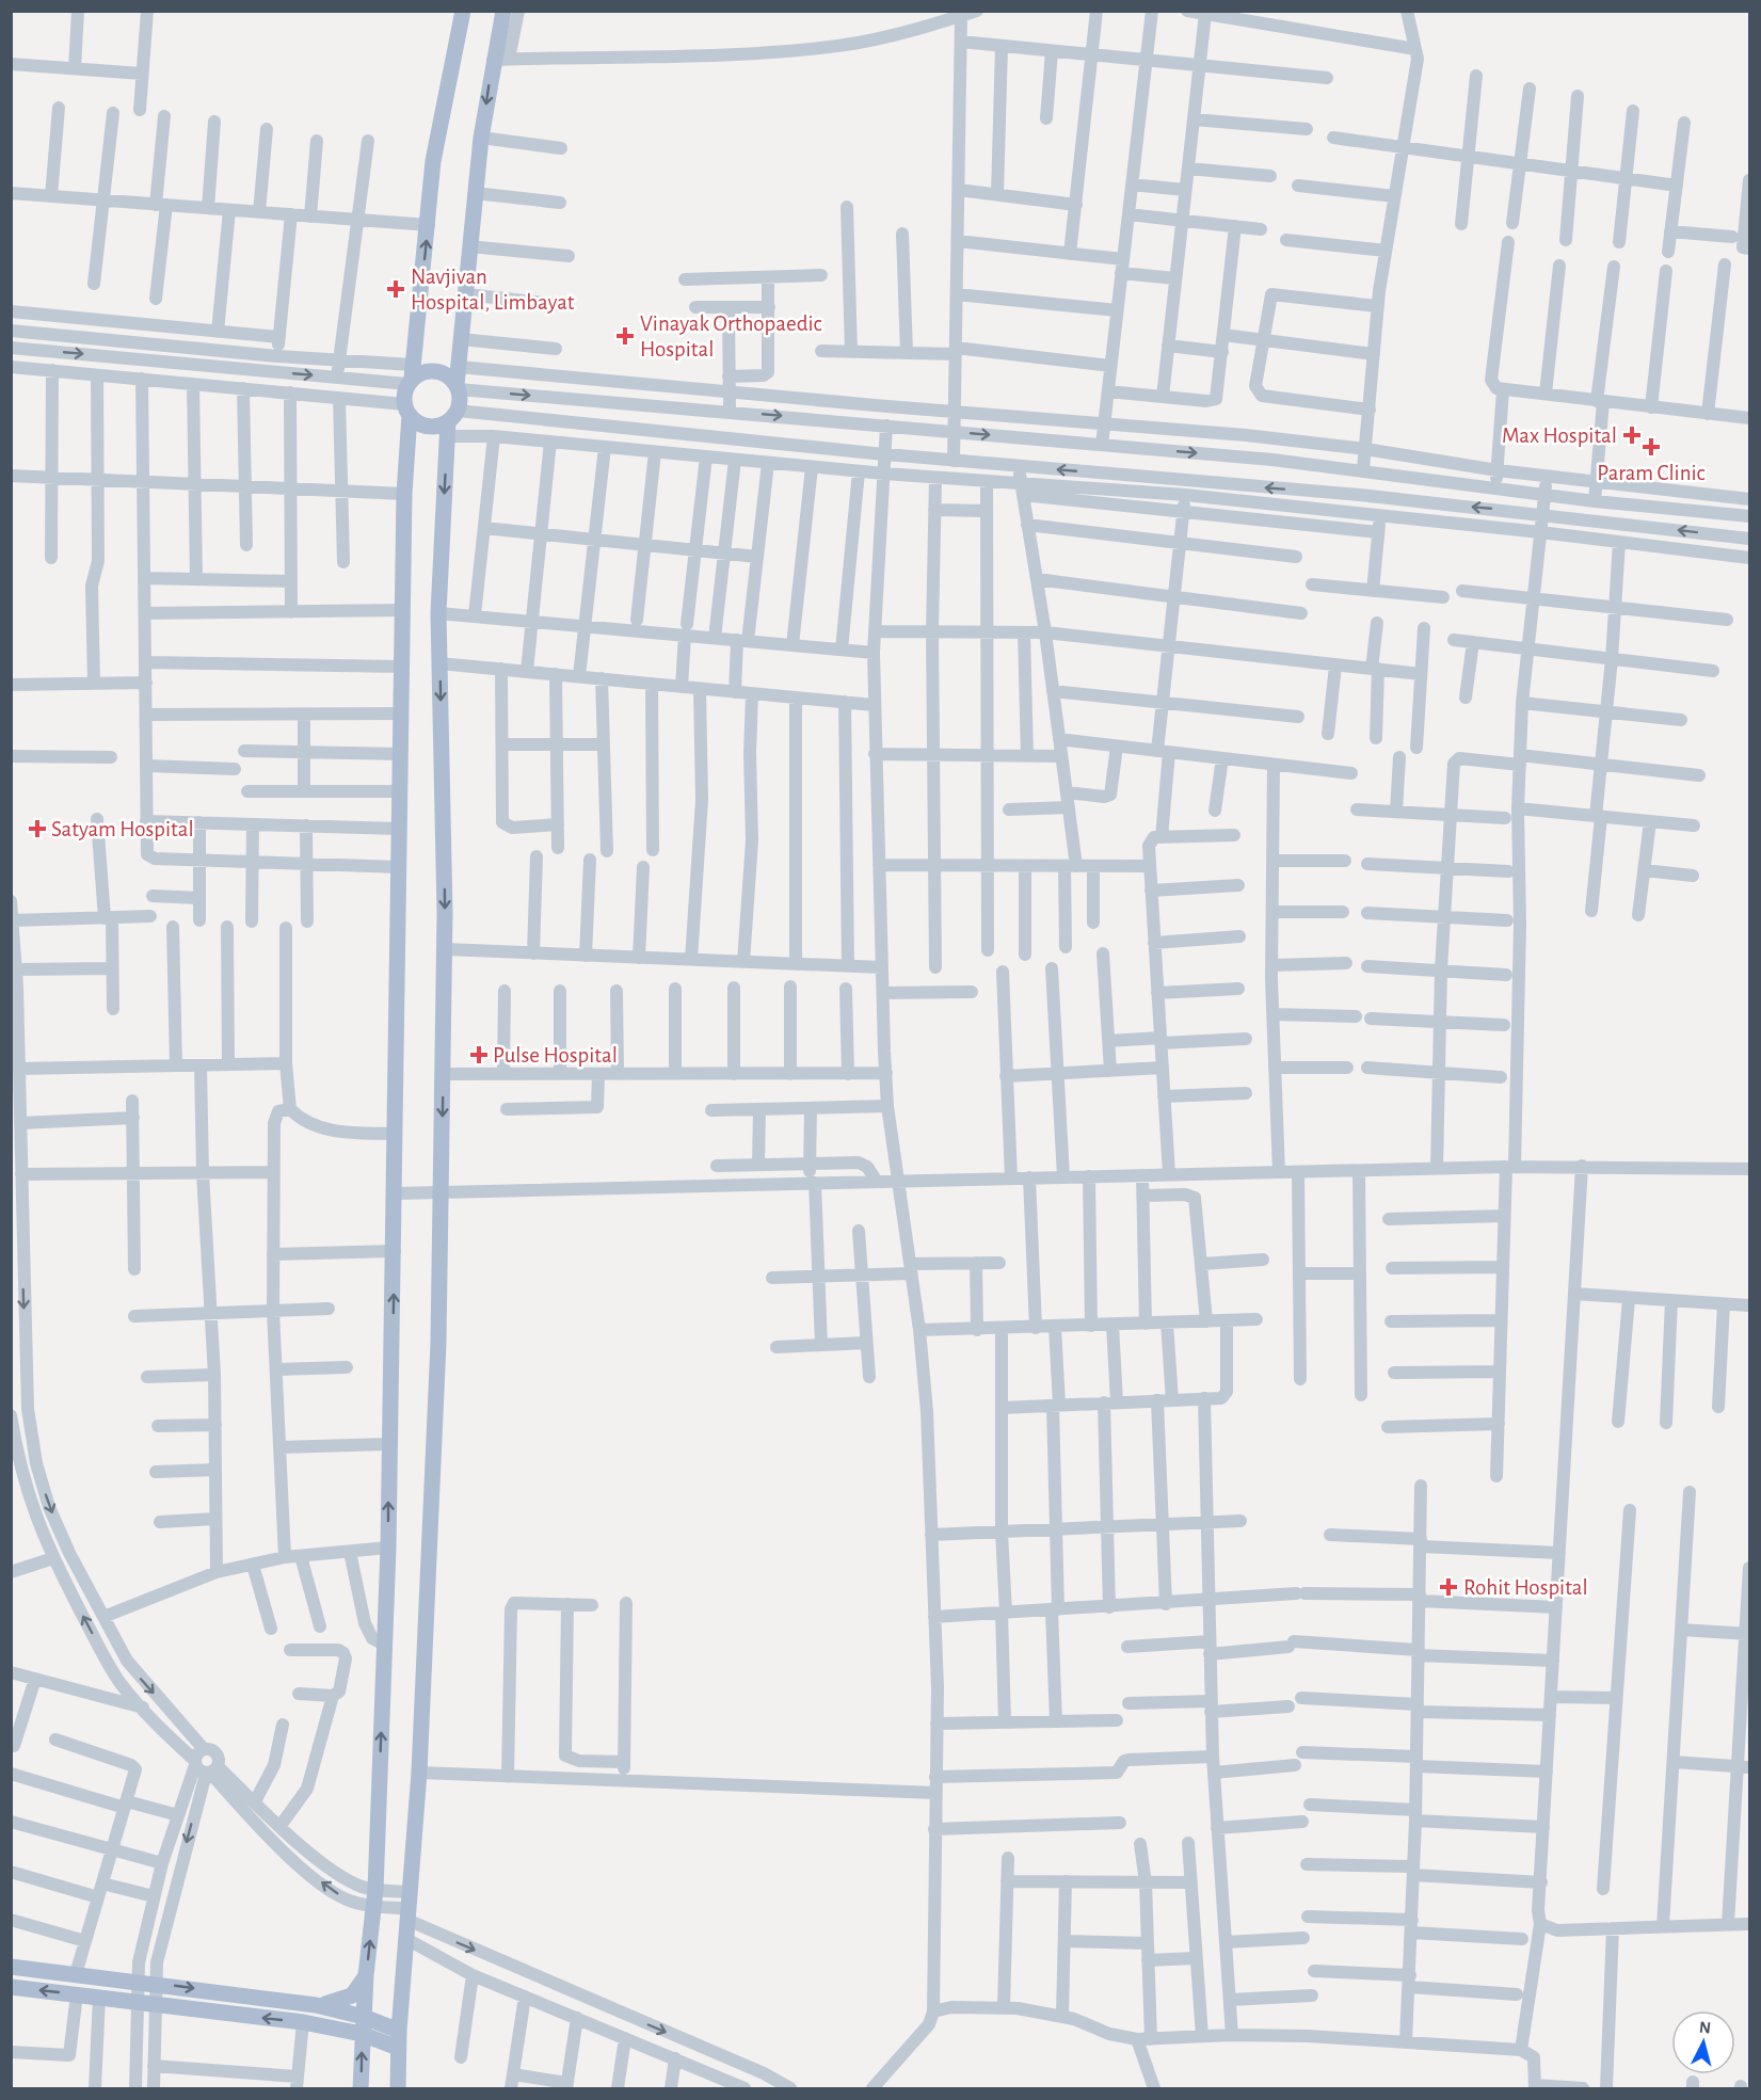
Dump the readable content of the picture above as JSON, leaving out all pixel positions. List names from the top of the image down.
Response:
{
  "places": {
    "health": [
      "Navjivan Hospital, Limbayat",
      "Vinayak Orthopaedic Hospital",
      "Max Hospital",
      "Param Clinic",
      "Satyam Hospital",
      "Pulse Hospital",
      "Rohit Hospital"
    ]
  },
  "north": "top"
}
